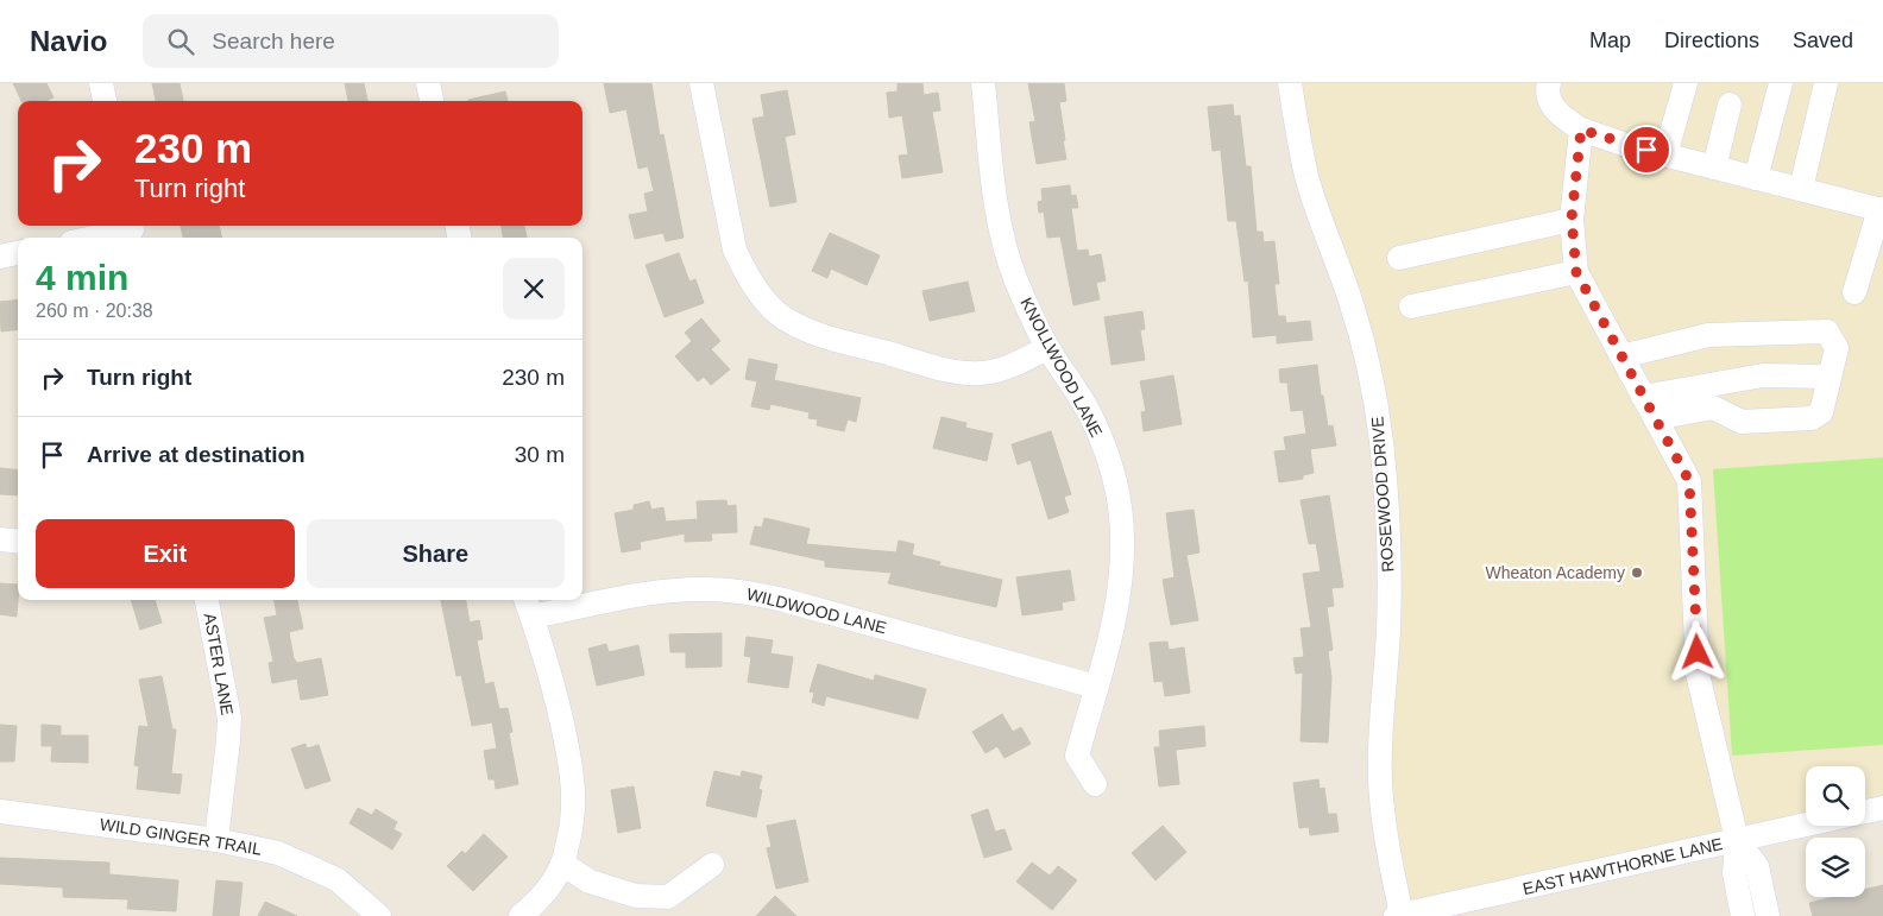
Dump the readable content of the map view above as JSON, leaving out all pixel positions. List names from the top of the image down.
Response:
{
  "streets": {
    "street": [
      "KNOLLWOOD LANE",
      "ROSEWOOD DRIVE",
      "WILDWOOD LANE",
      "ASTER LANE",
      "WILD GINGER TRAIL",
      "EAST HAWTHORNE LANE"
    ]
  },
  "crossings": [
    ["KNOLLWOOD LANE", "WILDWOOD LANE"],
    ["ROSEWOOD DRIVE", "EAST HAWTHORNE LANE"],
    ["ASTER LANE", "WILD GINGER TRAIL"]
  ],
  "places": ["Wheaton Academy"],
  "page": {
    "header": "Navio",
    "search": "Search here",
    "nav": ["Map", "Directions", "Saved"],
    "turn": ["230 m", "Turn right"],
    "heading": ["4 min", "260 m · 20:38"],
    "list": [
      {
        "name": "Turn right",
        "value": "230 m"
      },
      {
        "name": "Arrive at destination",
        "value": "30 m"
      }
    ],
    "buttons": ["Exit", "Share"]
  }
}
